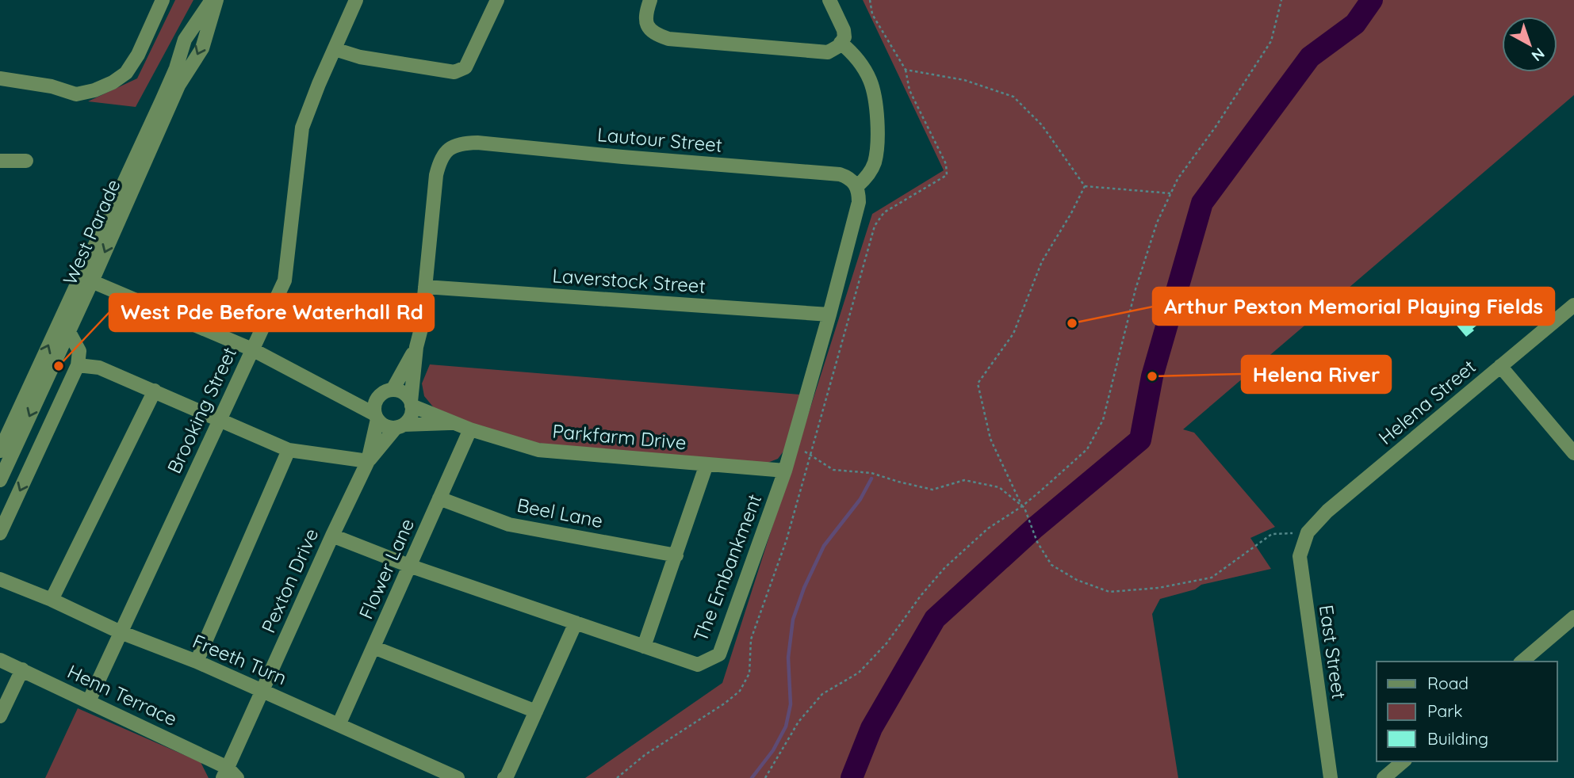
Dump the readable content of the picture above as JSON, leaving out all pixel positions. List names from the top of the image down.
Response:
{
  "streets": {
    "street": [
      "Lautour Street",
      "West Parade",
      "Laverstock Street",
      "Helena Street",
      "Brooking Street",
      "Parkfarm Drive",
      "Beel Lane",
      "The Embankment",
      "Flower Lane",
      "Pexton Drive",
      "East Street",
      "Freeth Turn",
      "Henn Terrace"
    ]
  },
  "crossings": [
    ["Lautour Street", "Laverstock Street"],
    ["Lautour Street", "The Embankment"],
    ["West Parade", "Parkfarm Drive"],
    ["Laverstock Street", "The Embankment"],
    ["Helena Street", "East Street"],
    ["Brooking Street", "Parkfarm Drive"],
    ["Brooking Street", "Freeth Turn"],
    ["Brooking Street", "Henn Terrace"],
    ["Parkfarm Drive", "The Embankment"],
    ["Parkfarm Drive", "Flower Lane"],
    ["Parkfarm Drive", "Pexton Drive"],
    ["Beel Lane", "Flower Lane"],
    ["The Embankment", "Flower Lane"],
    ["The Embankment", "Pexton Drive"],
    ["Flower Lane", "Freeth Turn"],
    ["Pexton Drive", "Freeth Turn"],
    ["Pexton Drive", "Henn Terrace"]
  ],
  "places": ["Arthur Pexton Memorial Playing Fields", "West Pde Before Waterhall Rd", "Helena River"],
  "legend": ["Road", "Park", "Building"],
  "north": "bottom right"
}
